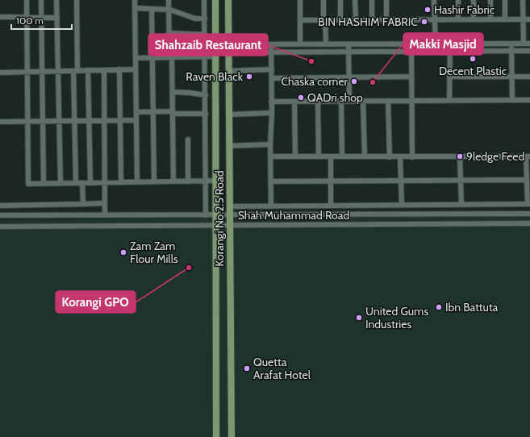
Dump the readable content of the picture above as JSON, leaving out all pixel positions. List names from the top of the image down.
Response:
{
  "streets": {
    "main road": ["Korangi No.2.5 Road"],
    "street": ["Shah Muhammad Road"]
  },
  "crossings": [
    ["Shah Muhammad Road", "Korangi No.2.5 Road"]
  ],
  "places": [
    "Hashir Fabric",
    "BIN HASHIM FABRIC",
    "Decent Plastic",
    "Shahzaib Restaurant",
    "Raven Black",
    "Chaska corner",
    "Makki Masjid",
    "QADri shop",
    "9ledge Feed",
    "Zam Zam Flour Mills",
    "Korangi GPO",
    "Ibn Battuta",
    "United Gums Industries",
    "Quetta Arafat Hotel"
  ],
  "scale_bar": "100 m"
}
